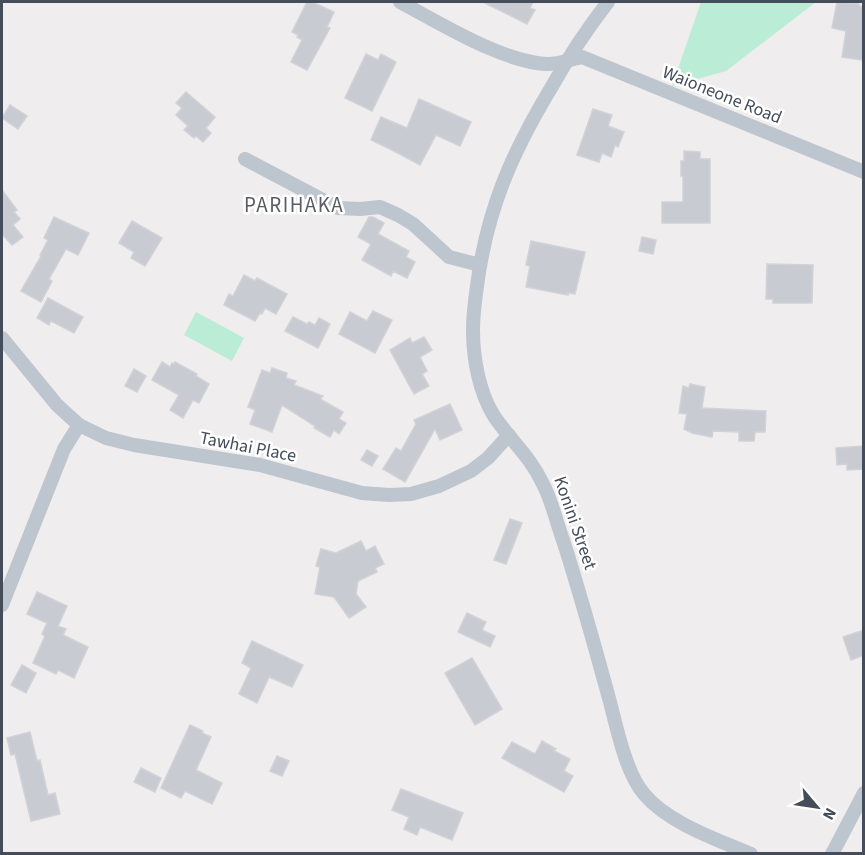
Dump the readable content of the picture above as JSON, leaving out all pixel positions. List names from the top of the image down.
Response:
{
  "streets": {
    "street": ["Waioneone Road", "Tawhai Place", "Konini Street"]
  },
  "crossings": [
    ["Waioneone Road", "Konini Street"],
    ["Tawhai Place", "Konini Street"]
  ],
  "districts": ["PARIHAKA"],
  "north": "bottom right"
}
